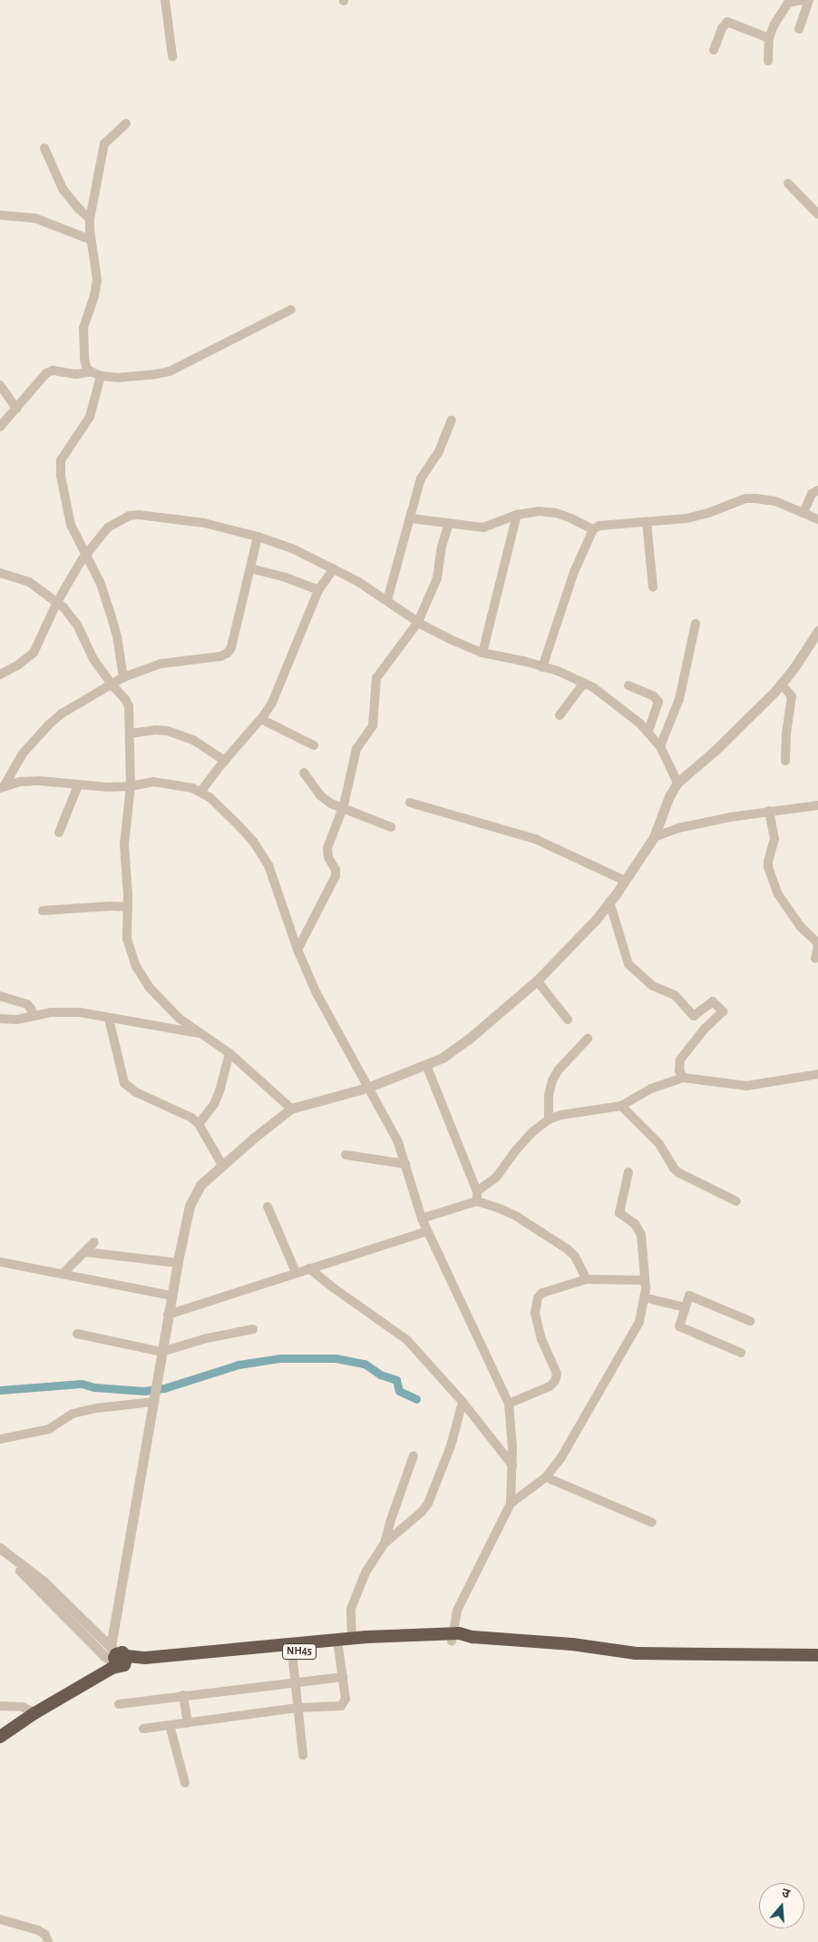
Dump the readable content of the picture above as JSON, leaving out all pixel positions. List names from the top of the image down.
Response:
{
  "streets": {
    "highway": ["NH45"]
  },
  "north": "top"
}
